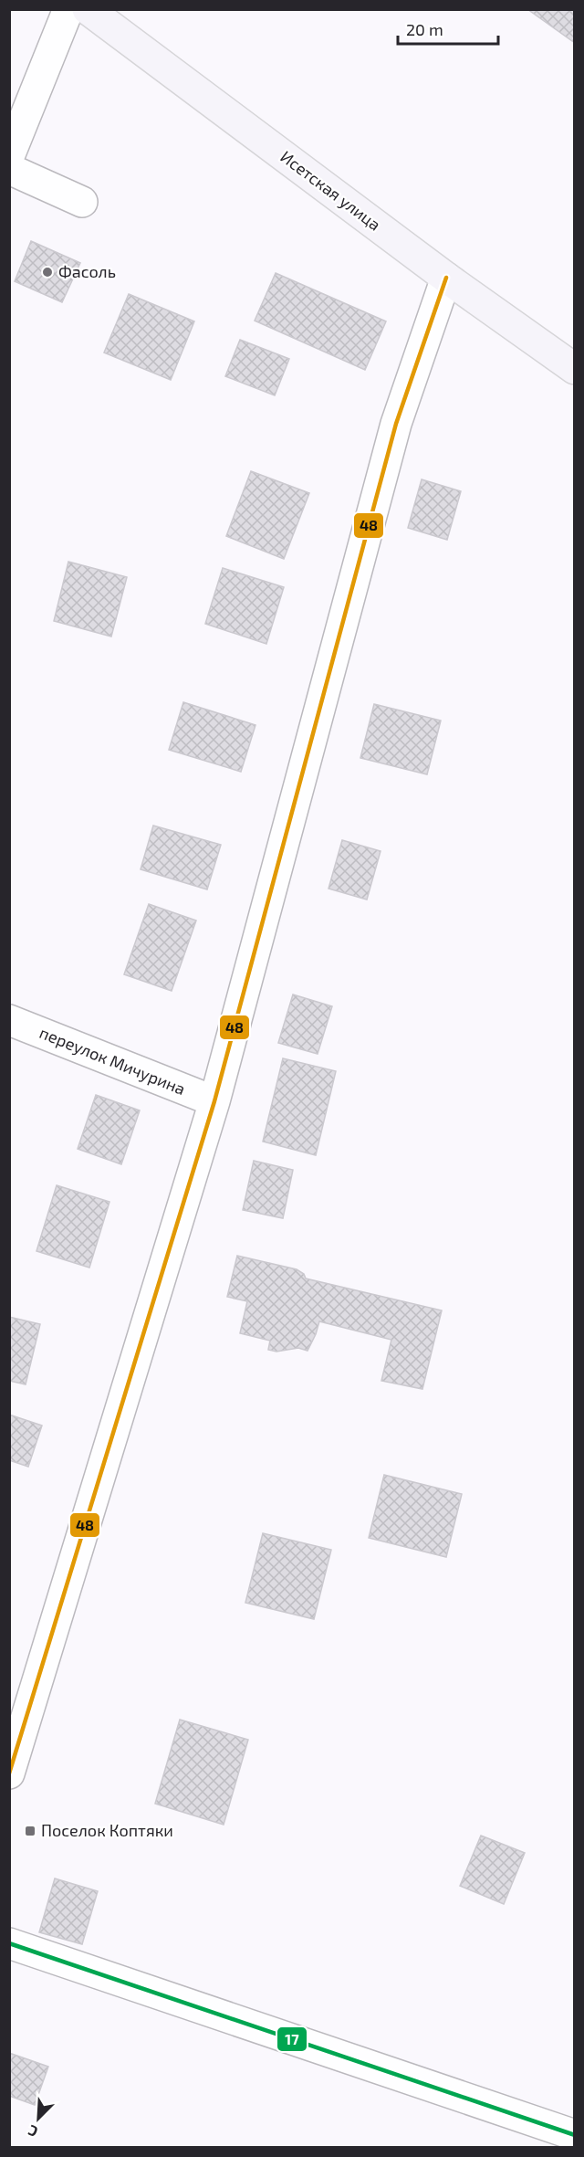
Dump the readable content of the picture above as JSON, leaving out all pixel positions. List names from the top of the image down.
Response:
{
  "streets": {
    "main road": ["Исетская улица"],
    "street": ["переулок Мичурина"]
  },
  "places": {
    "other": ["Фасоль"],
    "transit": ["Поселок Коптяки"]
  },
  "lines": ["transit line 48", "transit line 17"],
  "scale_bar": "20 m",
  "north": "bottom left"
}
